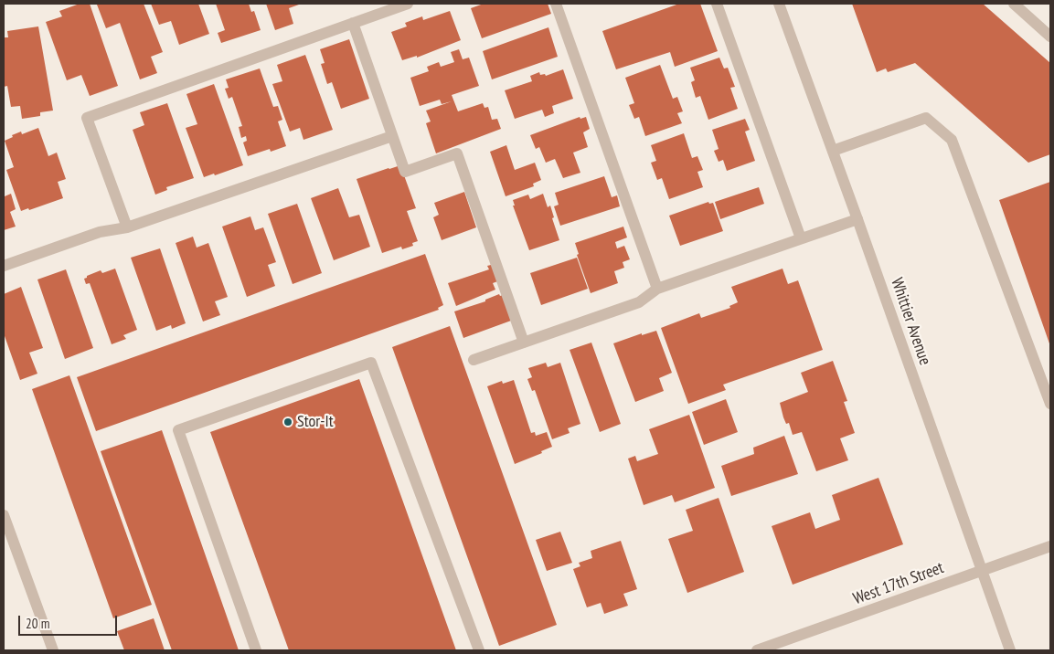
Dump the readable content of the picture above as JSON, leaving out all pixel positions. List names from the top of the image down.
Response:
{
  "streets": {
    "street": ["Whittier Avenue", "West 17th Street"]
  },
  "crossings": [
    ["Whittier Avenue", "West 17th Street"]
  ],
  "places": ["Stor-It"],
  "scale_bar": "20 m"
}
